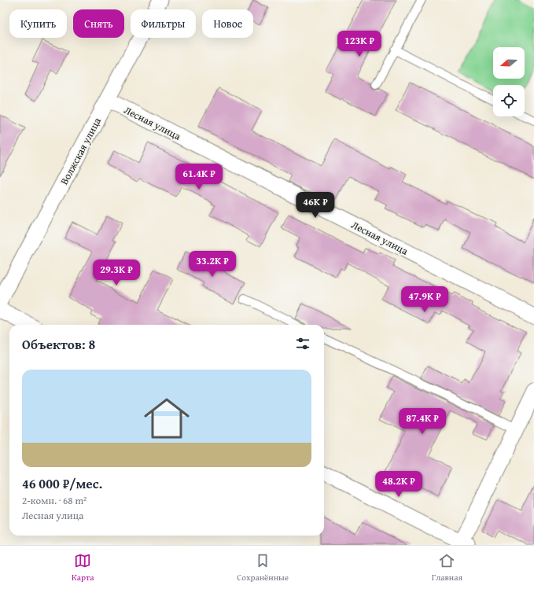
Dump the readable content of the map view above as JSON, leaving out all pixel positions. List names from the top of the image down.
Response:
{
  "streets": {
    "street": ["Лесная улица", "Волжская улица"]
  },
  "crossings": [
    ["Лесная улица", "Волжская улица"]
  ],
  "north": "left",
  "page": {
    "chip": [
      "Купить",
      "Снять",
      "Фильтры",
      "Новое"
    ],
    "price": [
      "123K ₽",
      "61.4K ₽",
      "46K ₽",
      "33.2K ₽",
      "29.3K ₽",
      "47.9K ₽",
      "87.4K ₽",
      "48.2K ₽"
    ],
    "heading": "Объектов: 8",
    "list": [
      {
        "name": "46 000 ₽/мес.",
        "note": "2-комн. · 68 m² · Лесная улица"
      }
    ],
    "tabs": ["Карта", "Сохранённые", "Главная"]
  }
}
